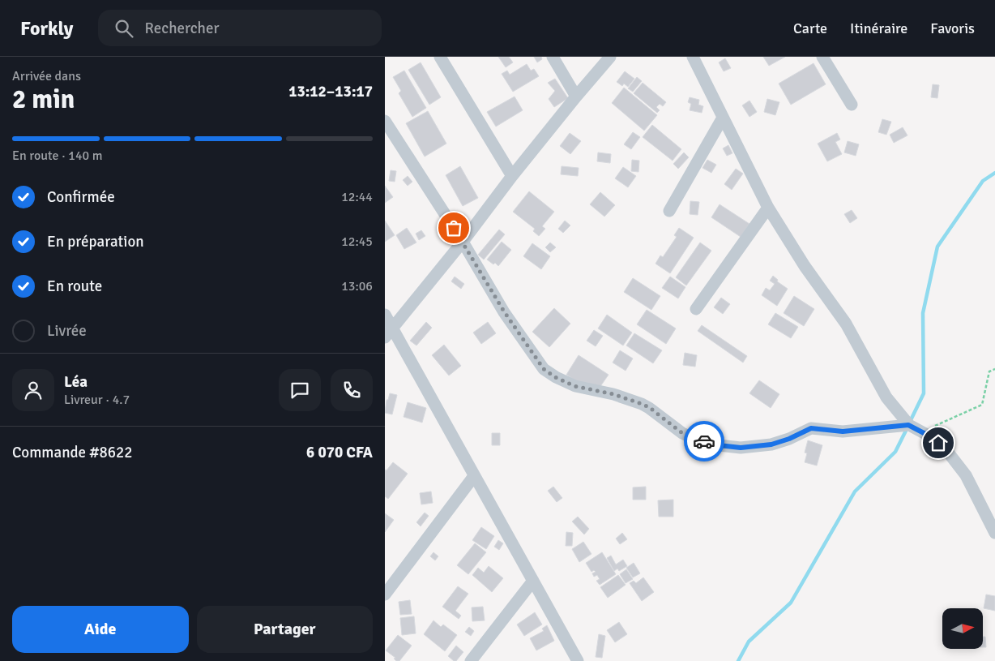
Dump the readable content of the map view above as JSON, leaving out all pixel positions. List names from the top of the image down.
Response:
{
  "north": "right",
  "page": {
    "header": "Forkly",
    "search": "Rechercher",
    "nav": ["Carte", "Itinéraire", "Favoris"],
    "heading": ["2 min", "Arrivée dans", "13:12–13:17"],
    "panel": [
      "Léa",
      "Livreur · 4.7",
      "Commande #8622",
      "6 070 CFA"
    ],
    "bar": "En route · 140 m",
    "list": [
      ["Confirmée", "12:44"],
      ["En préparation", "12:45"],
      ["En route", "13:06"],
      "Livrée"
    ],
    "buttons": ["Aide", "Partager"]
  }
}
